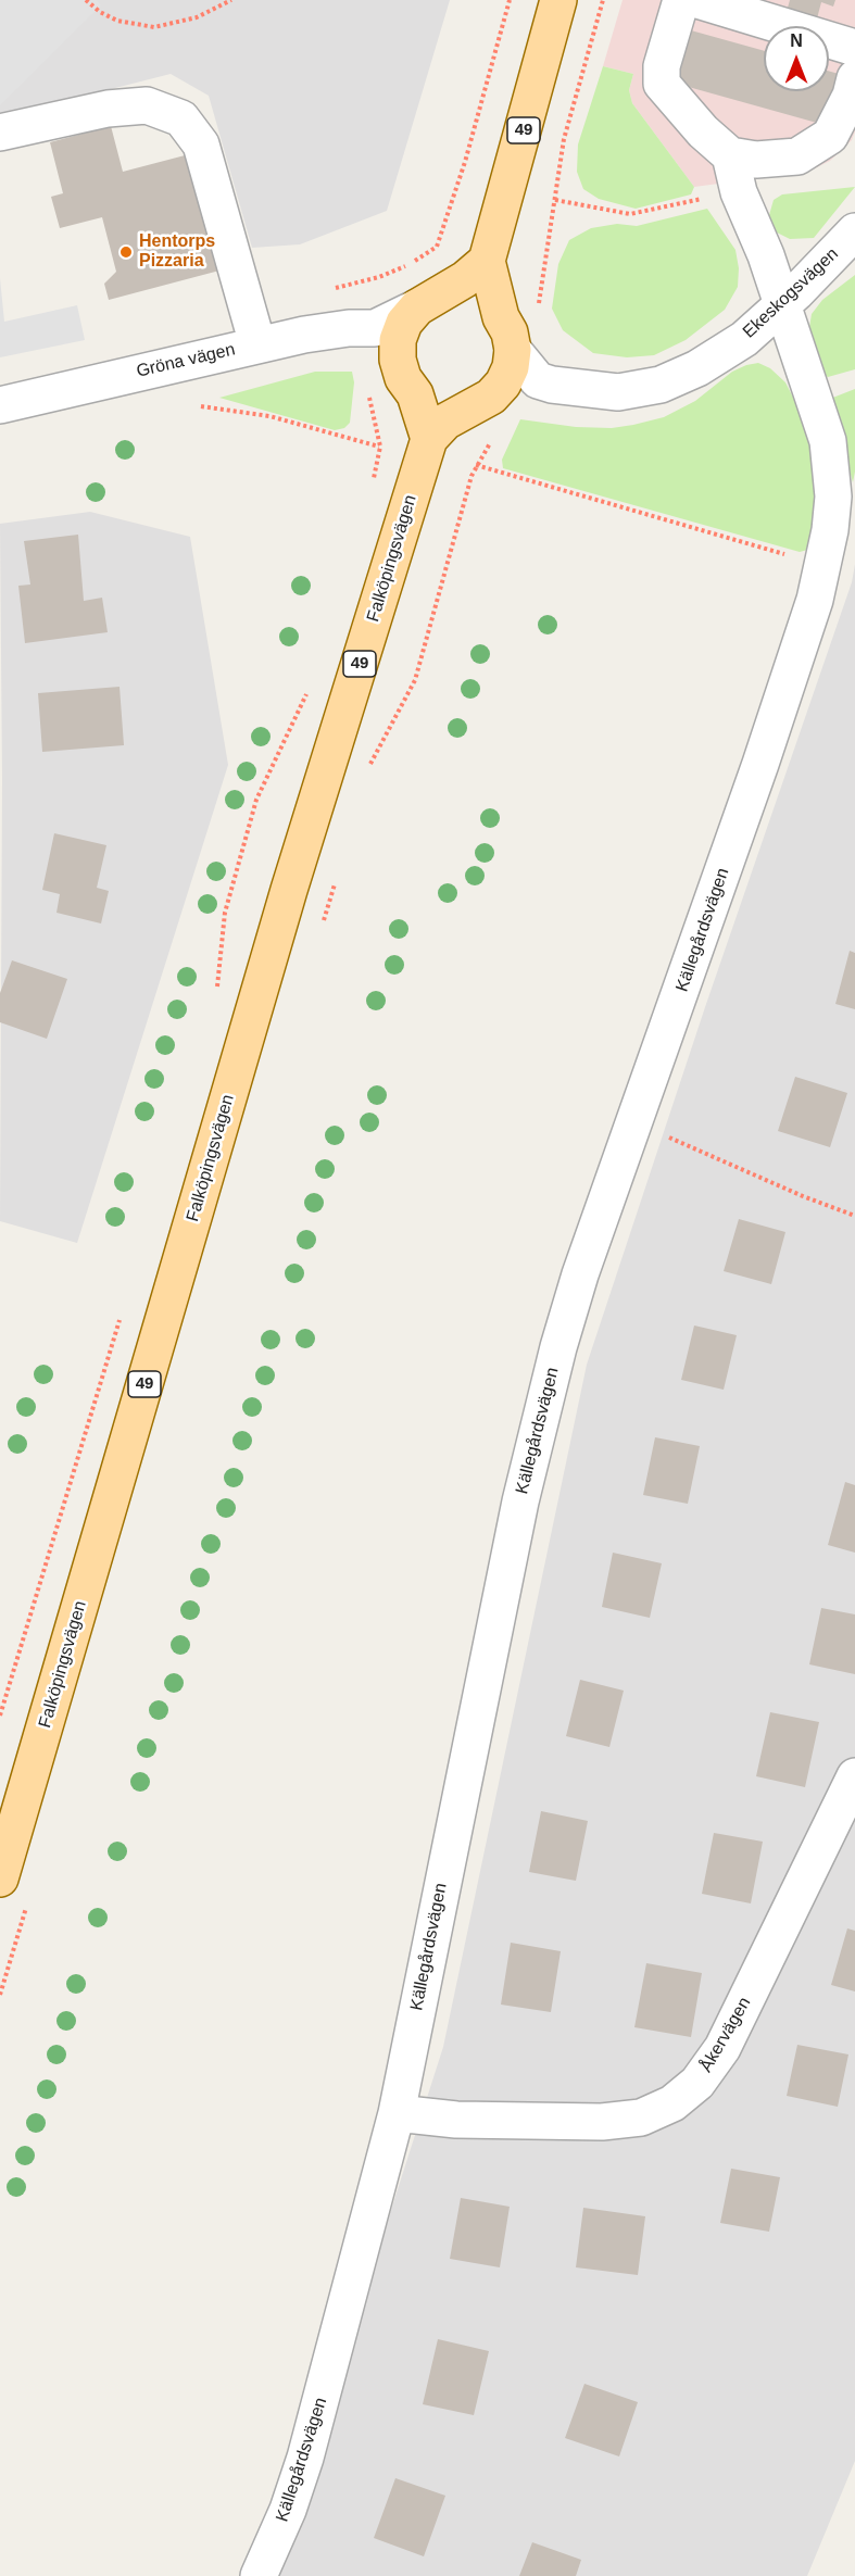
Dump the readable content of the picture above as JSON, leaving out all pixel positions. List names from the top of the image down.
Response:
{
  "streets": {
    "main road": ["49", "Falköpingsvägen"],
    "street": [
      "Ekeskogsvägen",
      "Gröna vägen",
      "Källegårdsvägen",
      "Åkervägen"
    ]
  },
  "crossings": [
    ["Ekeskogsvägen", "Källegårdsvägen"],
    ["Källegårdsvägen", "Åkervägen"]
  ],
  "places": ["Hentorps Pizzaria"],
  "north": "top"
}
